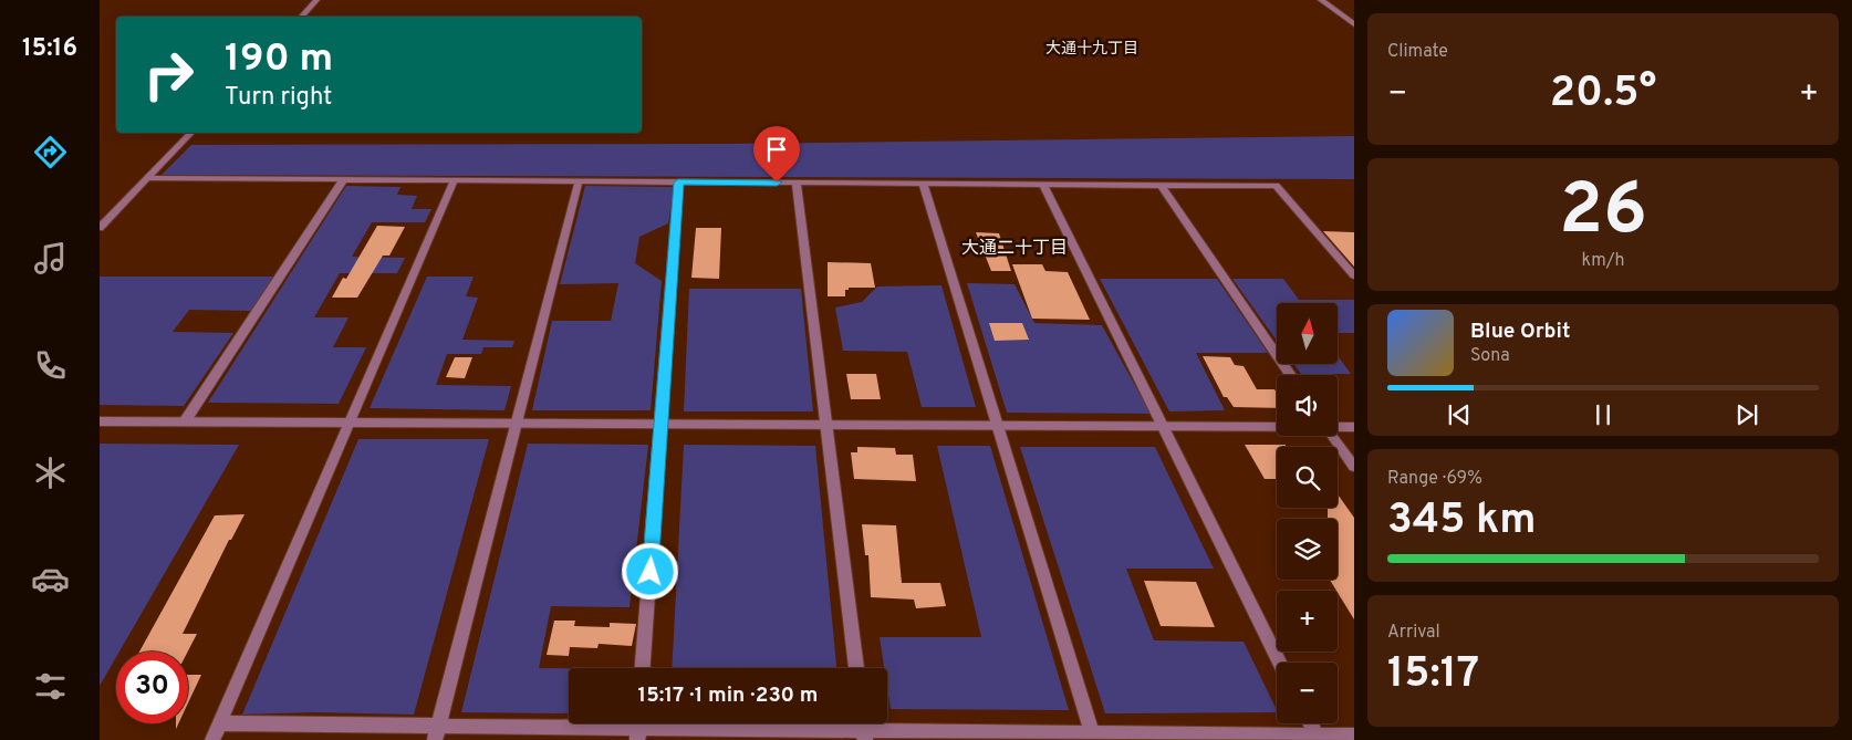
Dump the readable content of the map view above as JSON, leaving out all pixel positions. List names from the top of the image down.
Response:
{
  "districts": ["大通十九丁目", "大通二十丁目"],
  "north": "top",
  "page": {
    "tabs": "15:16",
    "tile": [
      "Climate",
      ["26", "km/h"],
      ["Range · 69%", "345 km"],
      ["Arrival", "15:17"]
    ],
    "turn": ["190 m", "Turn right"],
    "heat": ["−", "20.5°", "+"],
    "map_buttons": ["+", "−"],
    "song": ["Blue Orbit", "Sona"],
    "limit": "30",
    "trip": "15:17 · 1 min · 230 m"
  }
}
